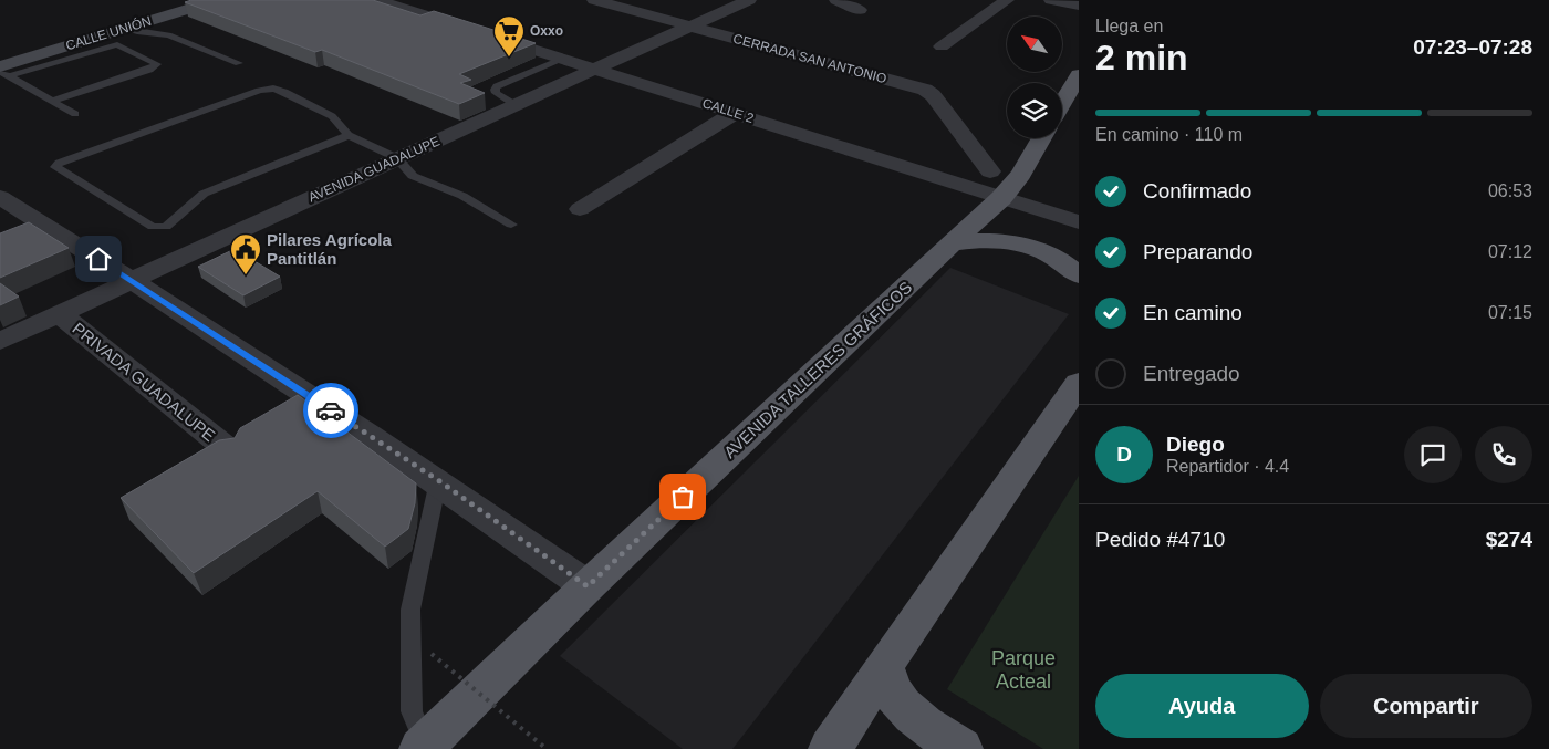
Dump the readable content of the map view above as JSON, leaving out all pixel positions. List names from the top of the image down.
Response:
{
  "streets": {
    "main road": ["AVENIDA TALLERES GRÁFICOS"],
    "street": [
      "CALLE UNIÓN",
      "CERRADA SAN ANTONIO",
      "CALLE 2",
      "AVENIDA GUADALUPE",
      "PRIVADA GUADALUPE"
    ]
  },
  "crossings": [
    ["CERRADA SAN ANTONIO", "CALLE 2"],
    ["CERRADA SAN ANTONIO", "AVENIDA GUADALUPE"],
    ["CERRADA SAN ANTONIO", "AVENIDA TALLERES GRÁFICOS"],
    ["CALLE 2", "AVENIDA GUADALUPE"],
    ["CALLE 2", "AVENIDA TALLERES GRÁFICOS"],
    ["AVENIDA GUADALUPE", "PRIVADA GUADALUPE"]
  ],
  "parks": ["Parque Acteal"],
  "places": {
    "supermarket": ["Oxxo"],
    "public building": ["Pilares Agrícola Pantitlán"]
  },
  "north": "top left",
  "page": {
    "heading": ["2 min", "Llega en", "07:23–07:28"],
    "panel": [
      "Diego",
      "Repartidor · 4.4",
      "Pedido #4710",
      "$274"
    ],
    "bar": "En camino · 110 m",
    "list": [
      ["Confirmado", "06:53"],
      ["Preparando", "07:12"],
      ["En camino", "07:15"],
      "Entregado"
    ],
    "round": "D",
    "buttons": ["Ayuda", "Compartir"]
  }
}
